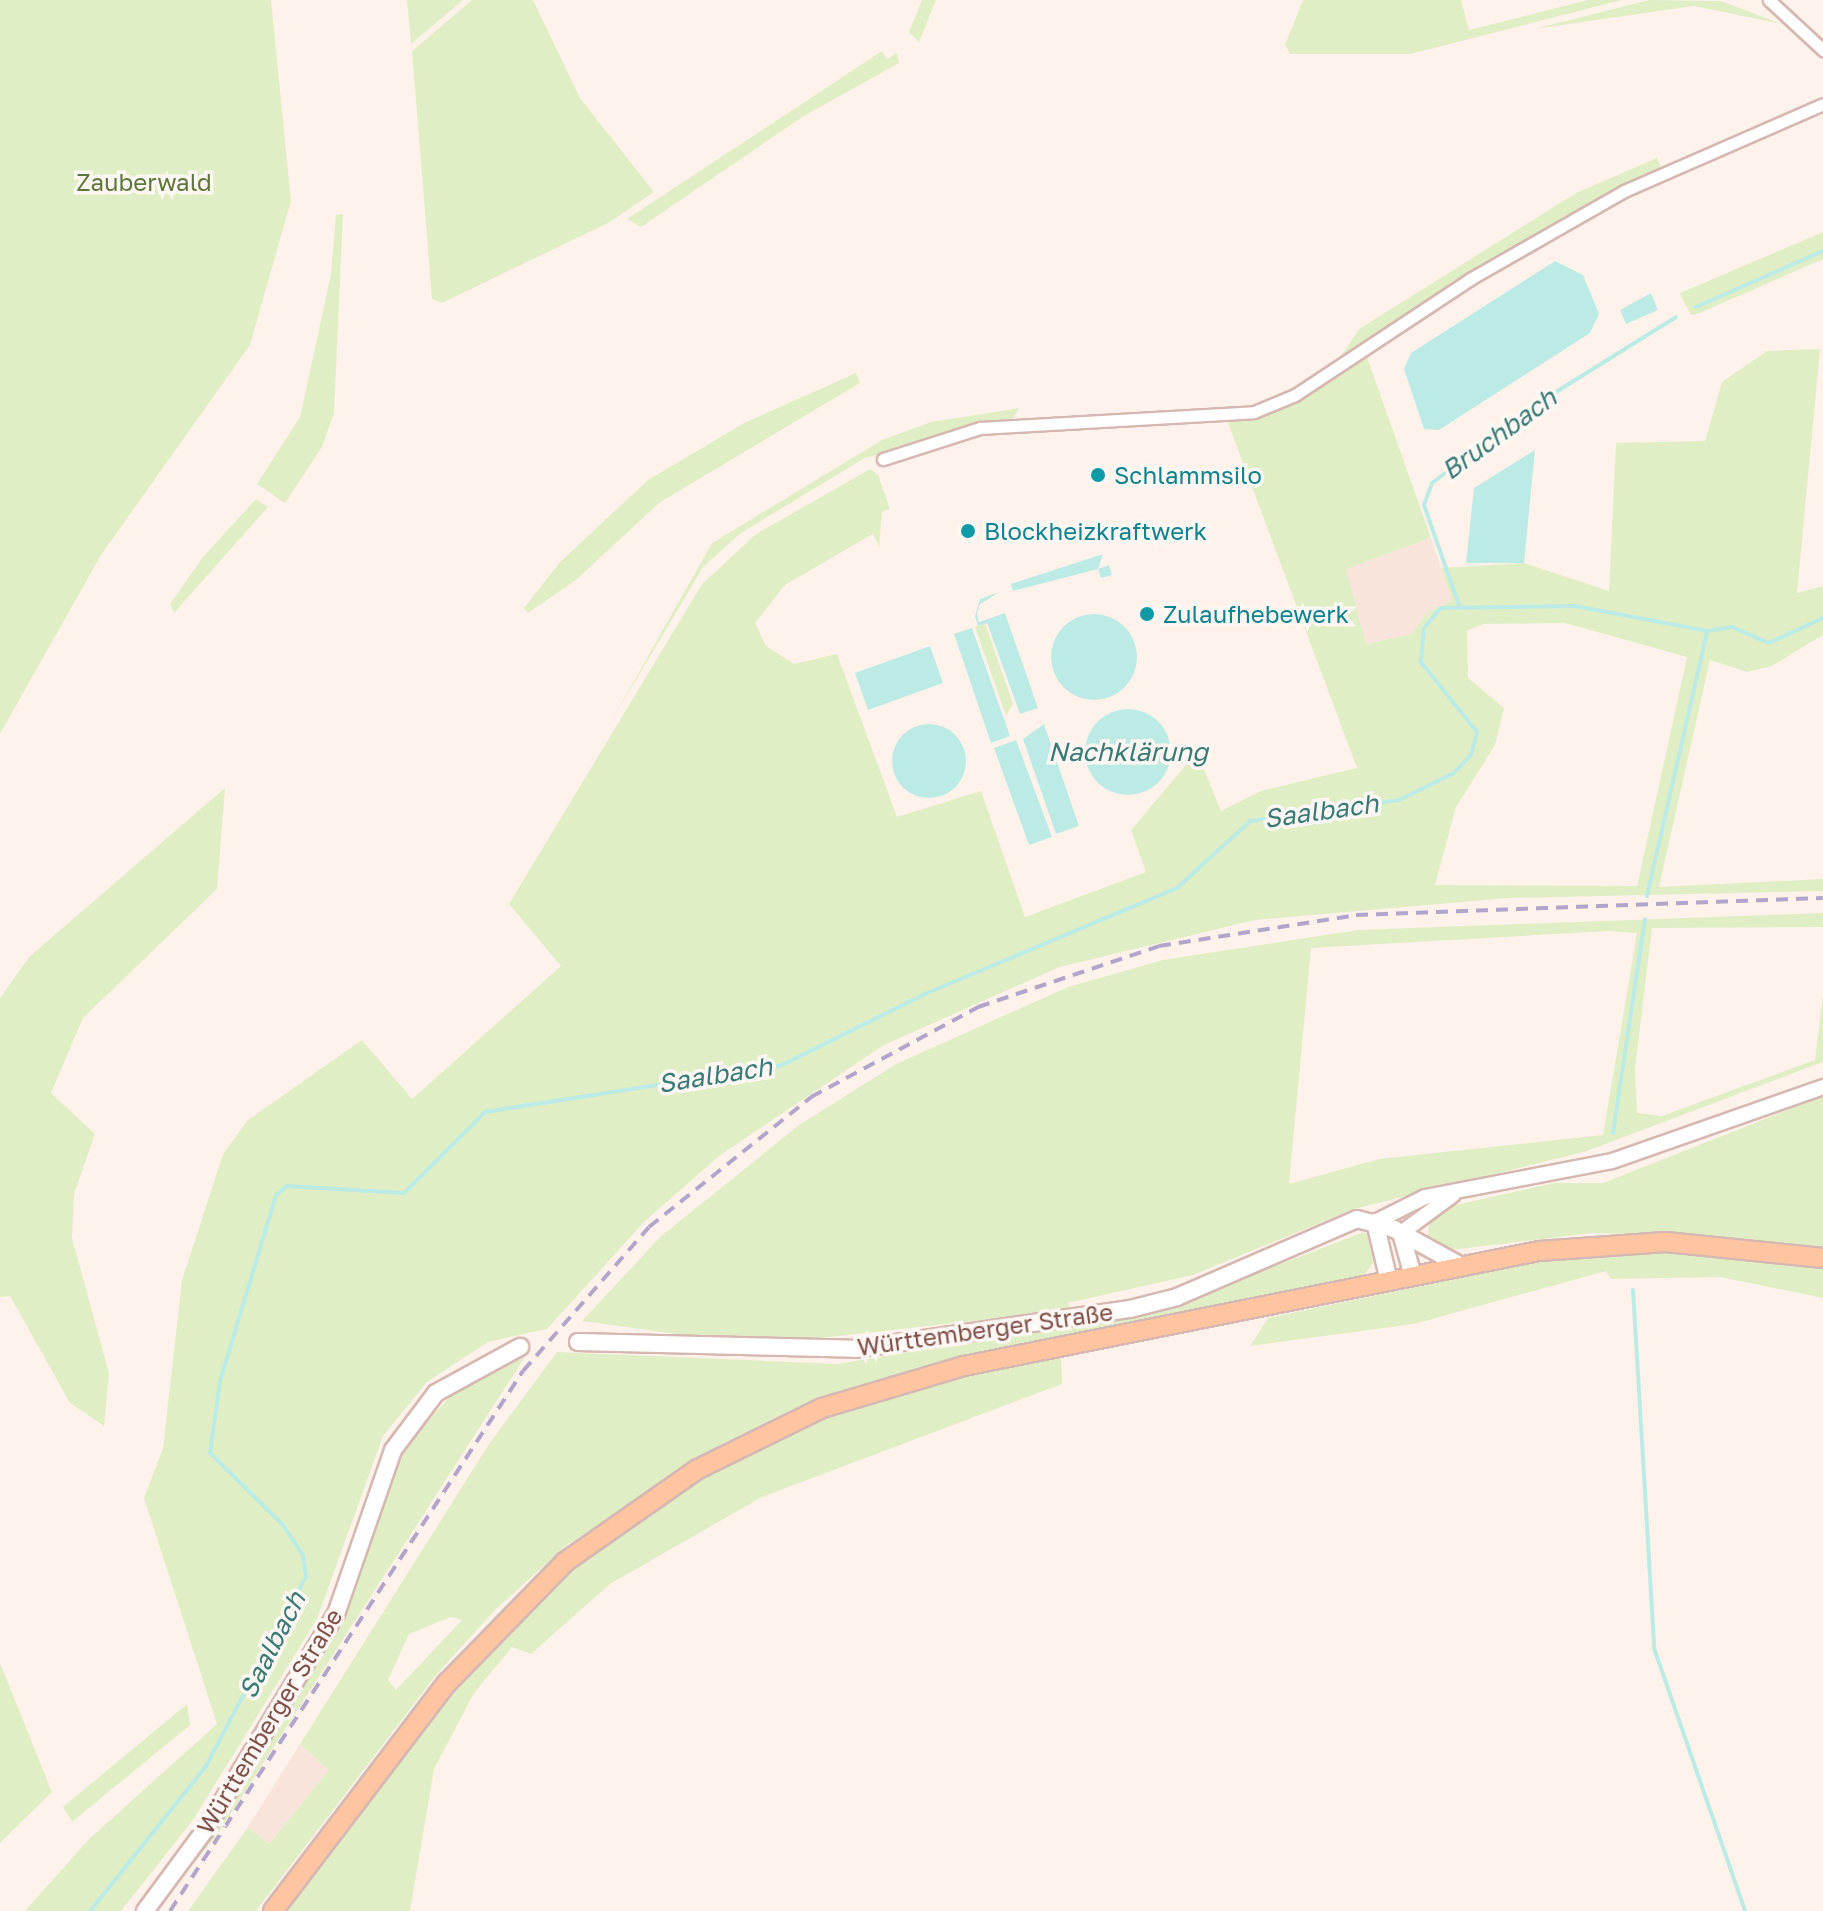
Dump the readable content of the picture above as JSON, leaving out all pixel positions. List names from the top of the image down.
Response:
{
  "streets": {
    "main road": ["Württemberger Straße"]
  },
  "water": ["Bruchbach", "Nachklärung", "Saalbach"],
  "parks": ["Zauberwald"],
  "places": ["Schlammsilo", "Blockheizkraftwerk", "Zulaufhebewerk"]
}
